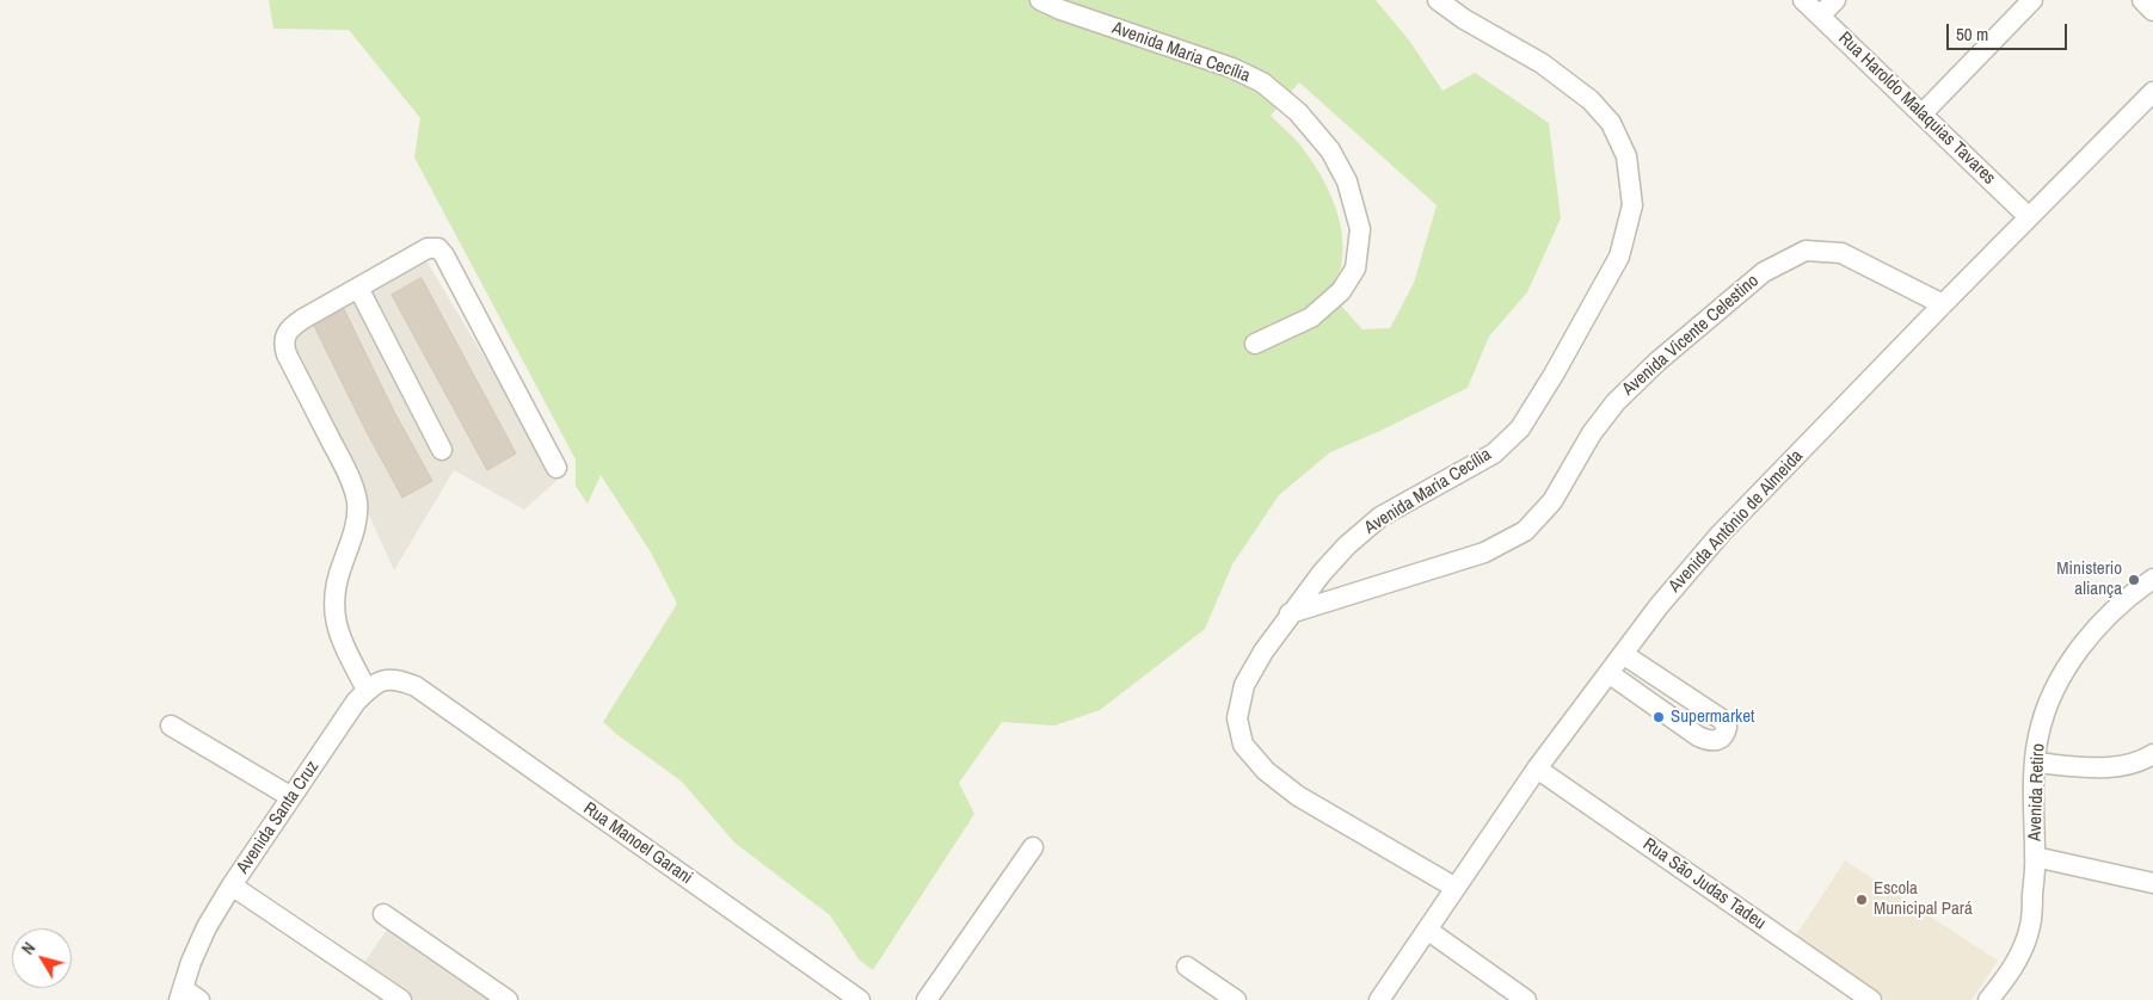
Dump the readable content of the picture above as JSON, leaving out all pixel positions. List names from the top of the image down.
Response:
{
  "streets": {
    "street": [
      "Avenida Maria Cecília",
      "Rua Haroldo Malaquias Tavares",
      "Avenida Vicente Celestino",
      "Avenida Antônio de Almeida",
      "Avenida Retiro",
      "Avenida Santa Cruz",
      "Rua Manoel Garani",
      "Rua São Judas Tadeu"
    ]
  },
  "crossings": [
    ["Avenida Maria Cecília", "Avenida Vicente Celestino"],
    ["Avenida Maria Cecília", "Avenida Antônio de Almeida"],
    ["Rua Haroldo Malaquias Tavares", "Avenida Antônio de Almeida"],
    ["Avenida Vicente Celestino", "Avenida Antônio de Almeida"],
    ["Avenida Antônio de Almeida", "Rua São Judas Tadeu"],
    ["Avenida Santa Cruz", "Rua Manoel Garani"]
  ],
  "places": ["Ministerio aliança", "Supermarket", "Escola Municipal Pará"],
  "scale_bar": "50 m",
  "north": "top left"
}
